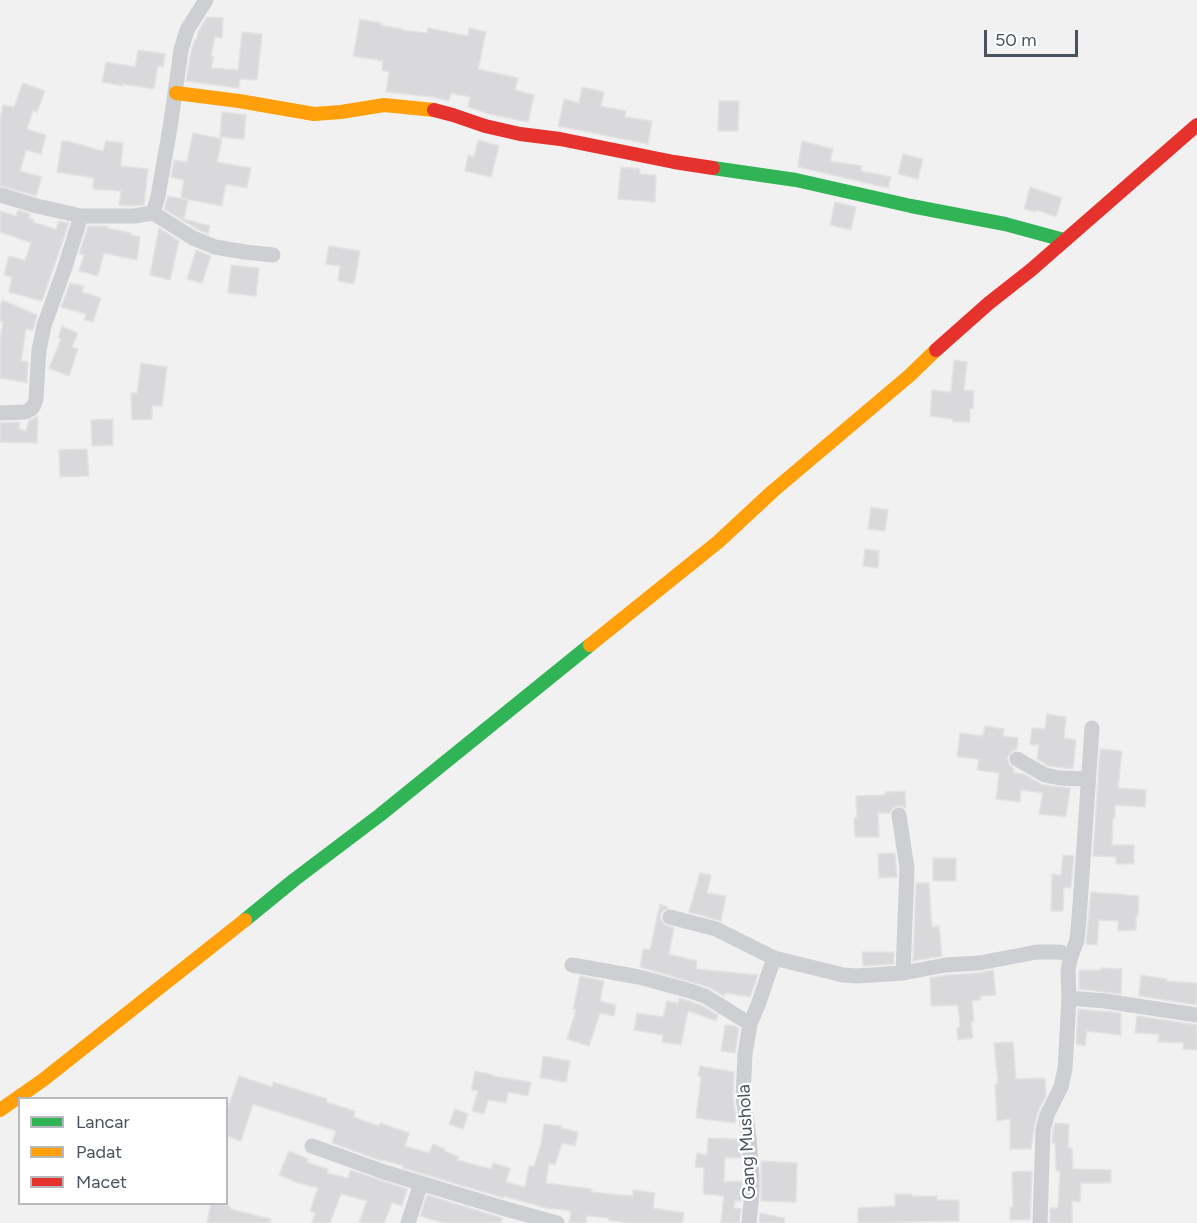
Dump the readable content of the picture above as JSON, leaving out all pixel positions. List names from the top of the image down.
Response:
{
  "streets": {
    "street": ["Gang Mushola"]
  },
  "legend": ["Lancar", "Padat", "Macet"],
  "scale_bar": "50 m"
}
